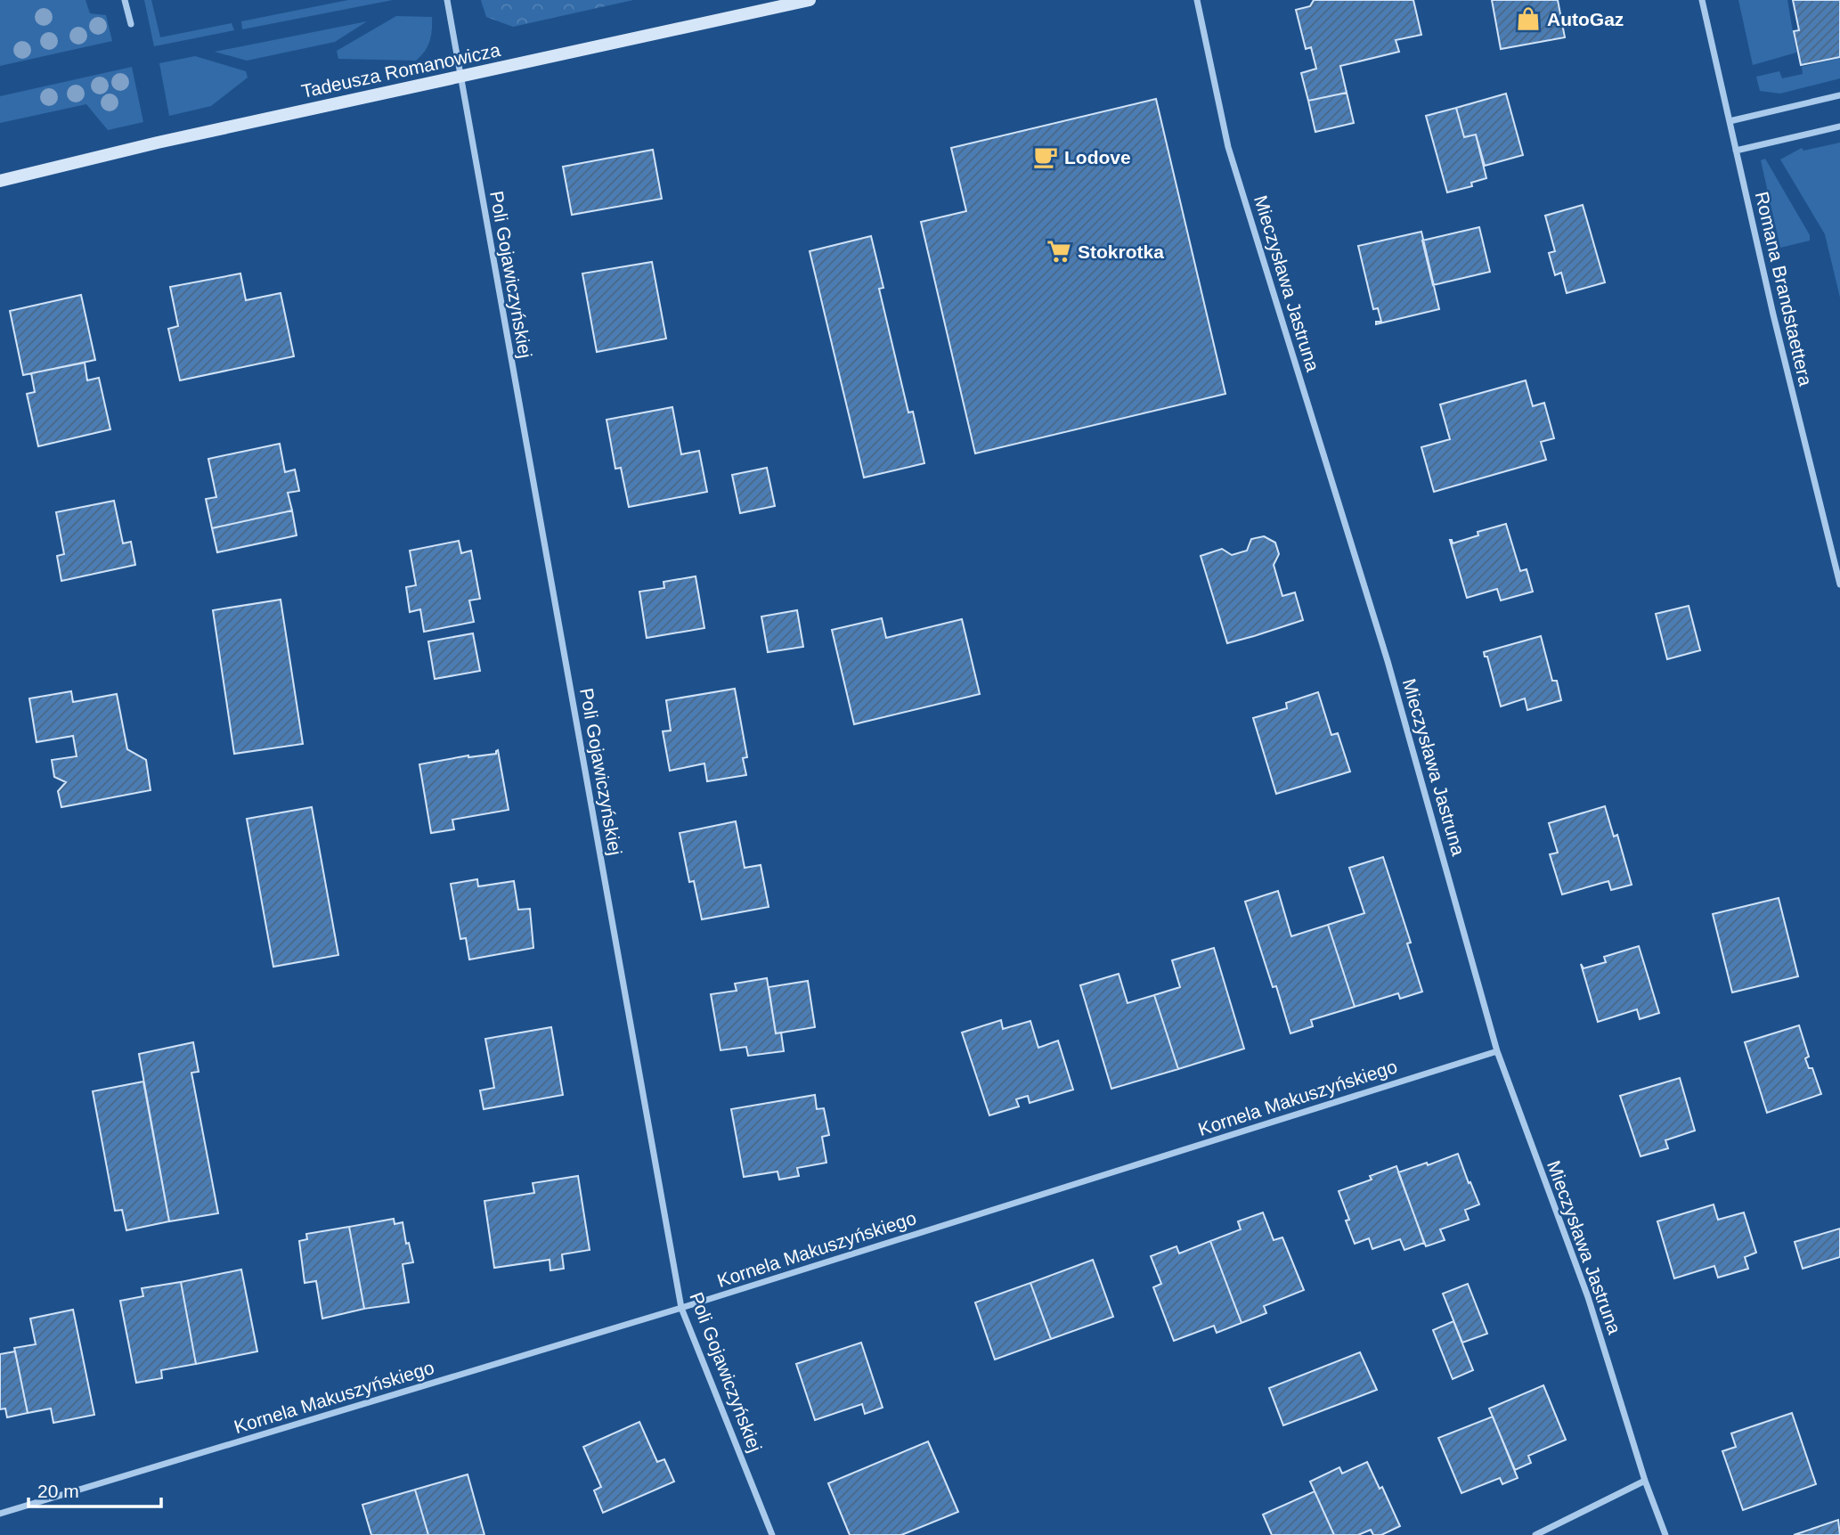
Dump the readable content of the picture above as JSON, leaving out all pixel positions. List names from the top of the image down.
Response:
{
  "streets": {
    "street": [
      "Tadeusza Romanowicza",
      "Poli Gojawiczyńskiej",
      "Mieczysława Jastruna",
      "Romana Brandstaettera",
      "Kornela Makuszyńskiego"
    ]
  },
  "crossings": [
    ["Tadeusza Romanowicza", "Poli Gojawiczyńskiej"],
    ["Poli Gojawiczyńskiej", "Kornela Makuszyńskiego"],
    ["Mieczysława Jastruna", "Kornela Makuszyńskiego"]
  ],
  "places": {
    "shop": ["AutoGaz"],
    "cafe": ["Lodove"],
    "supermarket": ["Stokrotka"]
  },
  "scale_bar": "20 m"
}
